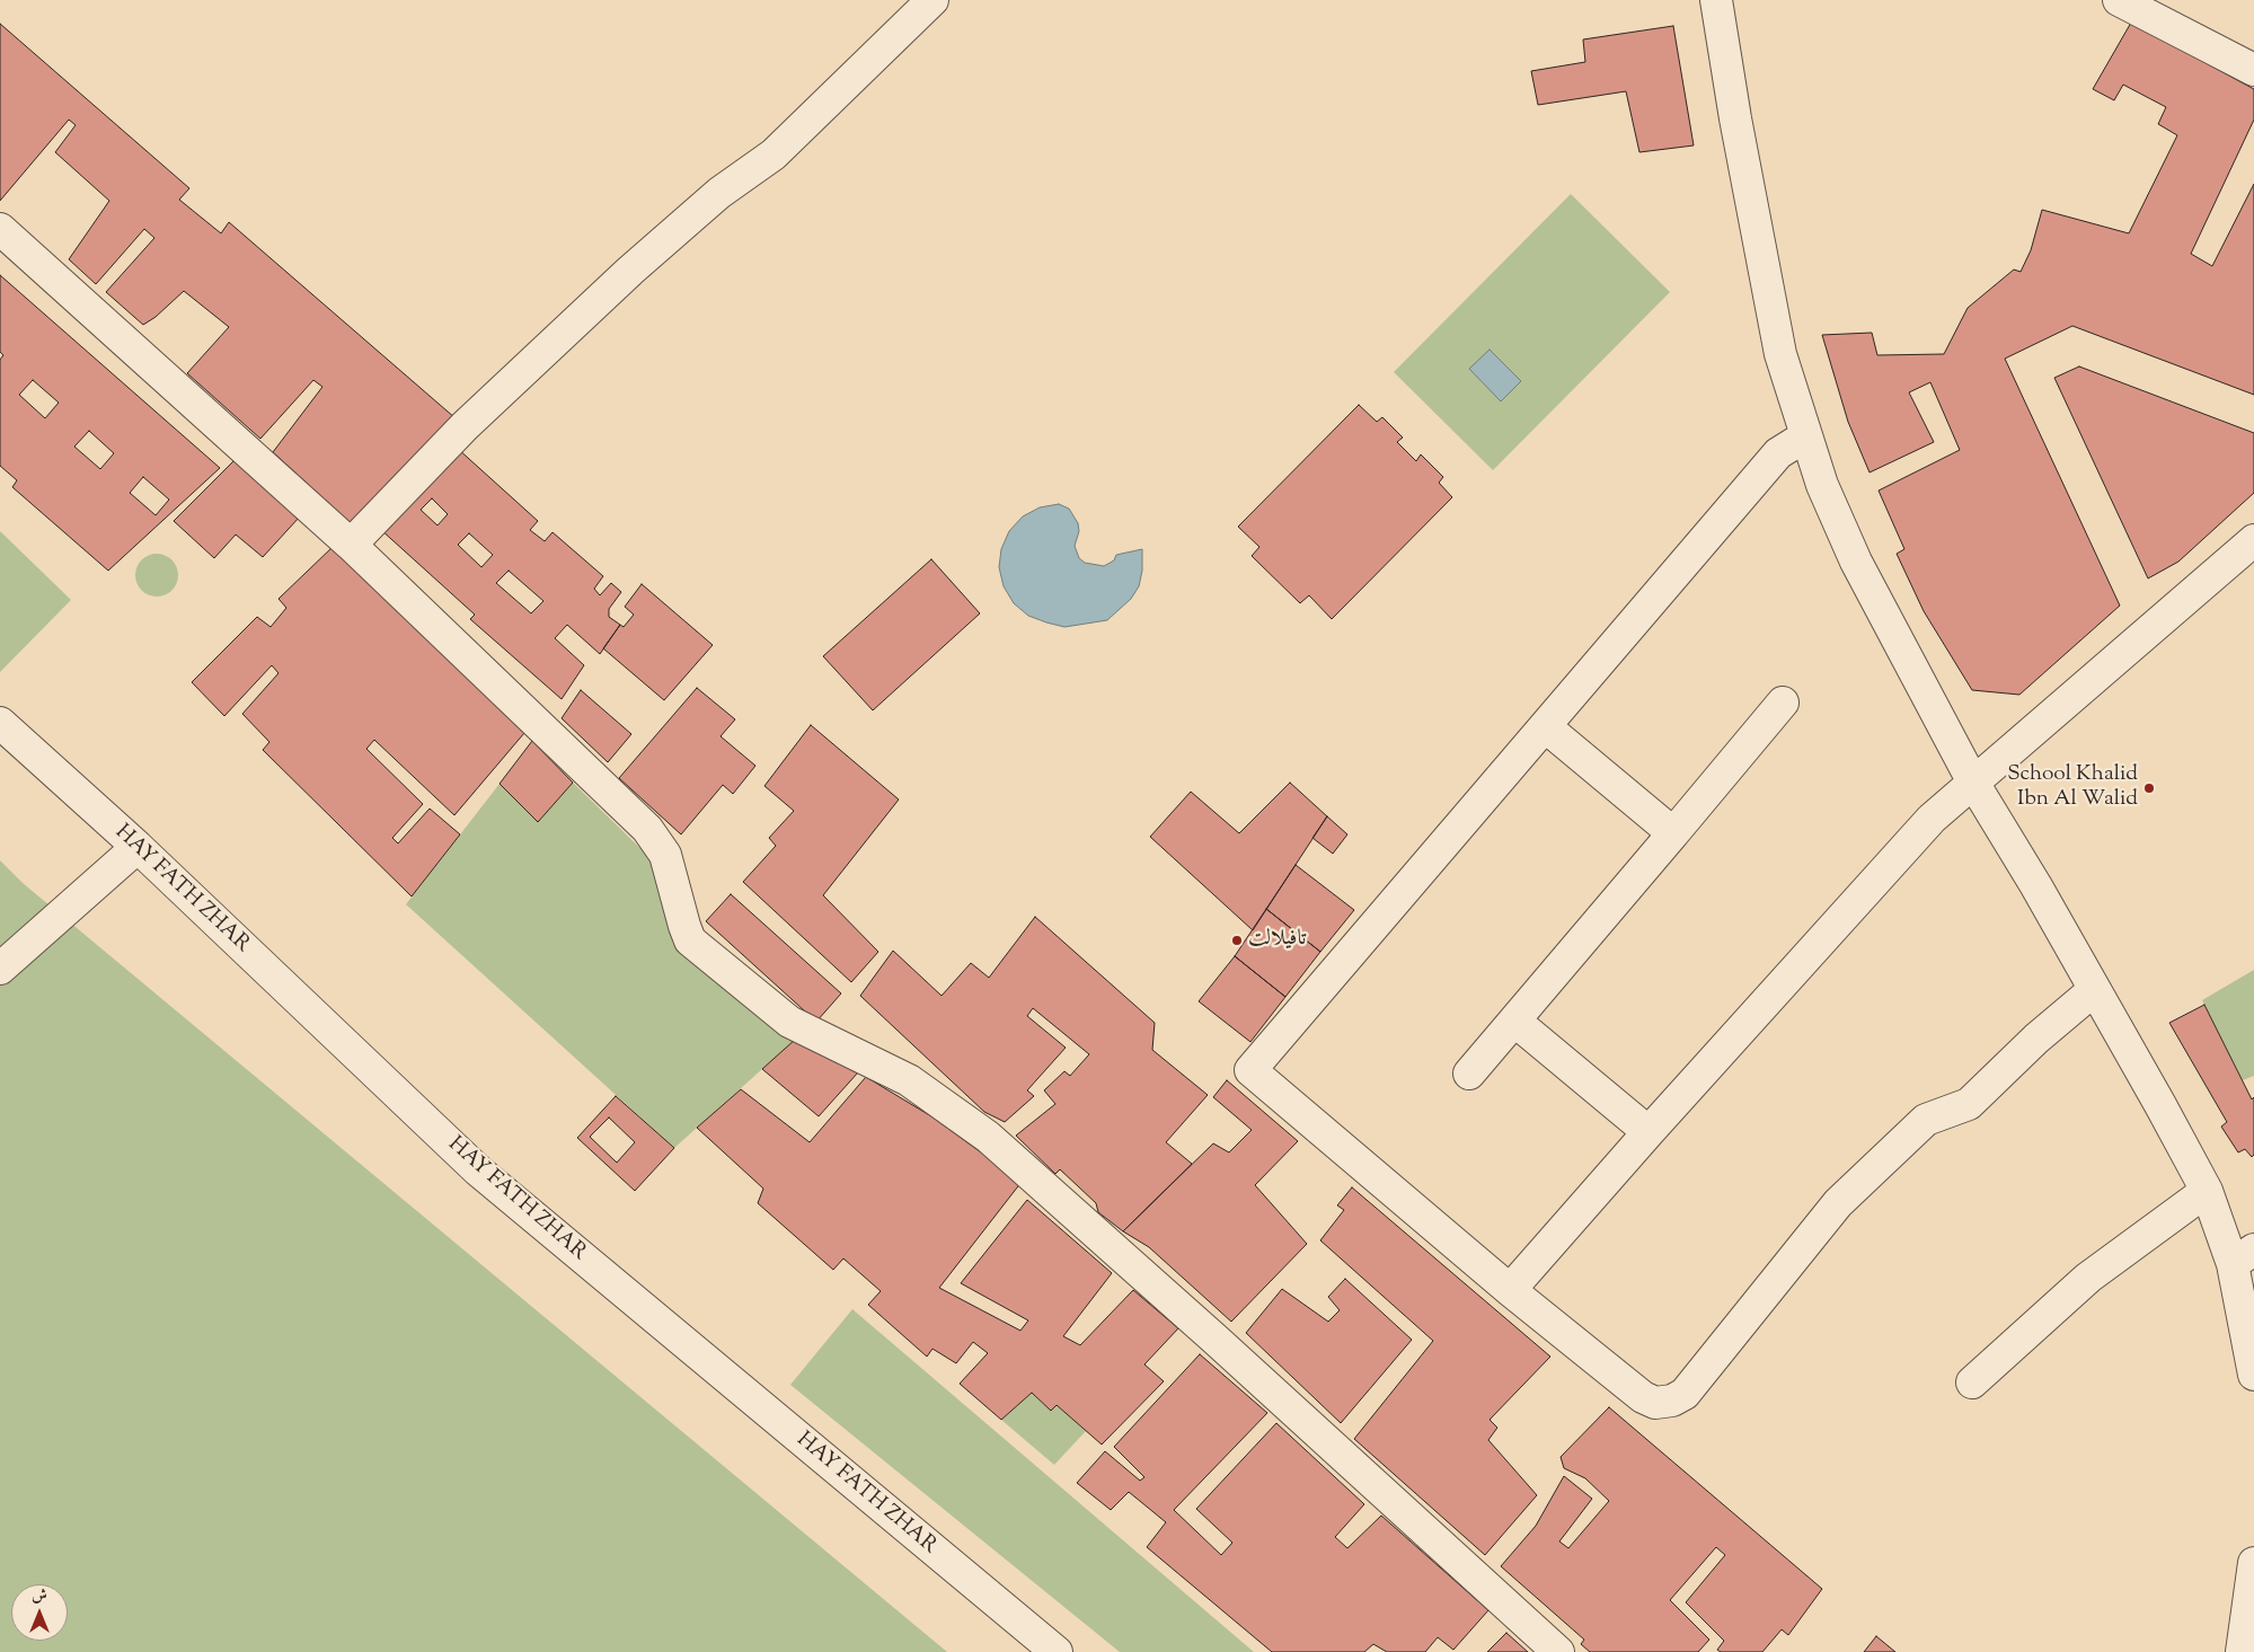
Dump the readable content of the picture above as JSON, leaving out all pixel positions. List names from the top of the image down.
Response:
{
  "streets": {
    "street": ["HAY FATH ZHAR"]
  },
  "places": ["School Khalid Ibn Al Walid", "تافيلالت"],
  "north": "top"
}
